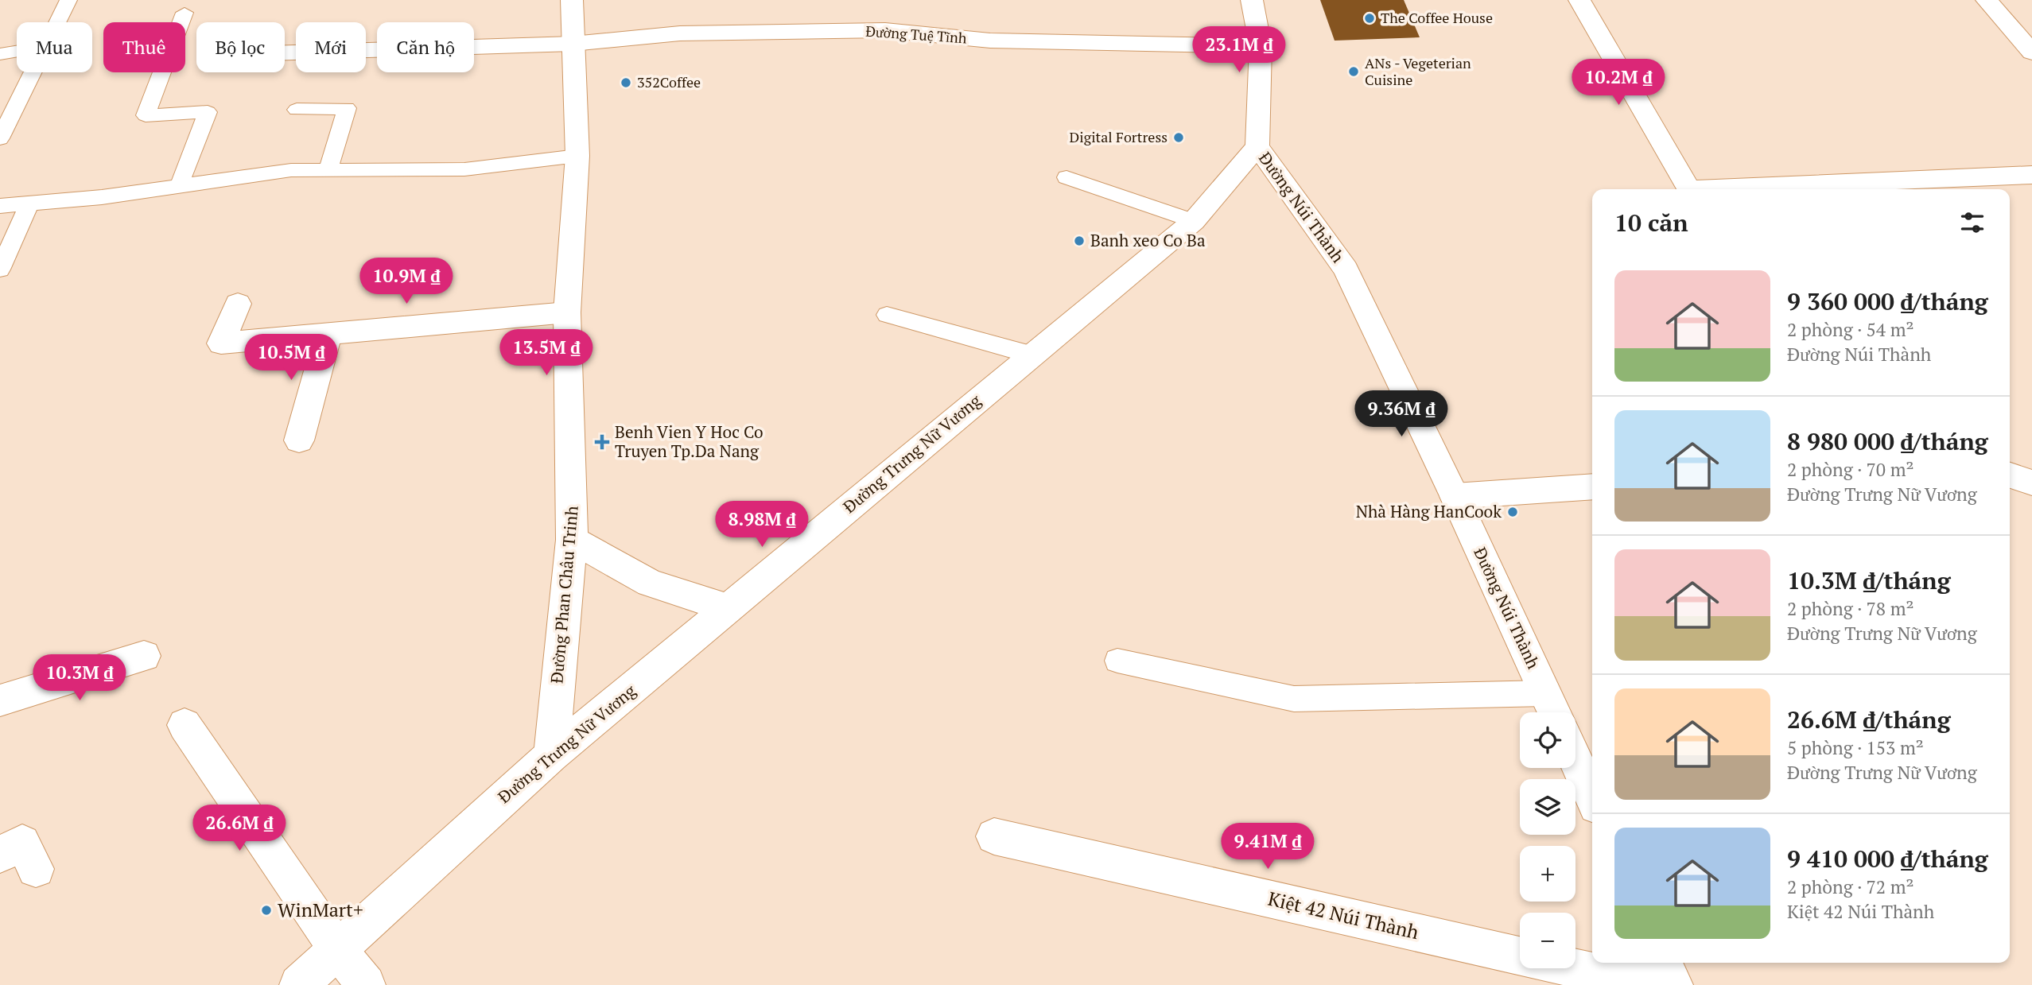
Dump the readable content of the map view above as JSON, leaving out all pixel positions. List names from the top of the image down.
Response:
{
  "streets": {
    "street": [
      "Đường Tuệ Tĩnh",
      "Đường Núi Thành",
      "Đường Trưng Nữ Vương",
      "Đường Phan Châu Trinh",
      "Kiệt 42 Núi Thành"
    ]
  },
  "crossings": [
    ["Đường Tuệ Tĩnh", "Đường Phan Châu Trinh"],
    ["Đường Núi Thành", "Đường Trưng Nữ Vương"],
    ["Đường Trưng Nữ Vương", "Đường Phan Châu Trinh"]
  ],
  "places": {
    "other": [
      "The Coffee House",
      "ANs - Vegeterian Cuisine",
      "352Coffee",
      "Digital Fortress",
      "Banh xeo Co Ba",
      "Nhà Hàng HanCook",
      "WinMart+"
    ],
    "health": ["Benh Vien Y Hoc Co Truyen Tp.Da Nang"]
  },
  "page": {
    "chip": [
      "Mua",
      "Thuê",
      "Bộ lọc",
      "Mới",
      "Căn hộ"
    ],
    "price": [
      "23.1M ₫",
      "10.2M ₫",
      "10.9M ₫",
      "13.5M ₫",
      "10.5M ₫",
      "9.36M ₫",
      "8.98M ₫",
      "10.3M ₫",
      "26.6M ₫",
      "9.41M ₫"
    ],
    "heading": "10 căn",
    "list": [
      {
        "name": "9 360 000 ₫/tháng",
        "note": "2 phòng · 54 m² · Đường Núi Thành"
      },
      {
        "name": "8 980 000 ₫/tháng",
        "note": "2 phòng · 70 m² · Đường Trưng Nữ Vương"
      },
      {
        "name": "10.3M ₫/tháng",
        "note": "2 phòng · 78 m² · Đường Trưng Nữ Vương"
      },
      {
        "name": "26.6M ₫/tháng",
        "note": "5 phòng · 153 m² · Đường Trưng Nữ Vương"
      },
      {
        "name": "9 410 000 ₫/tháng",
        "note": "2 phòng · 72 m² · Kiệt 42 Núi Thành"
      }
    ],
    "map_buttons": ["+", "−"]
  }
}
